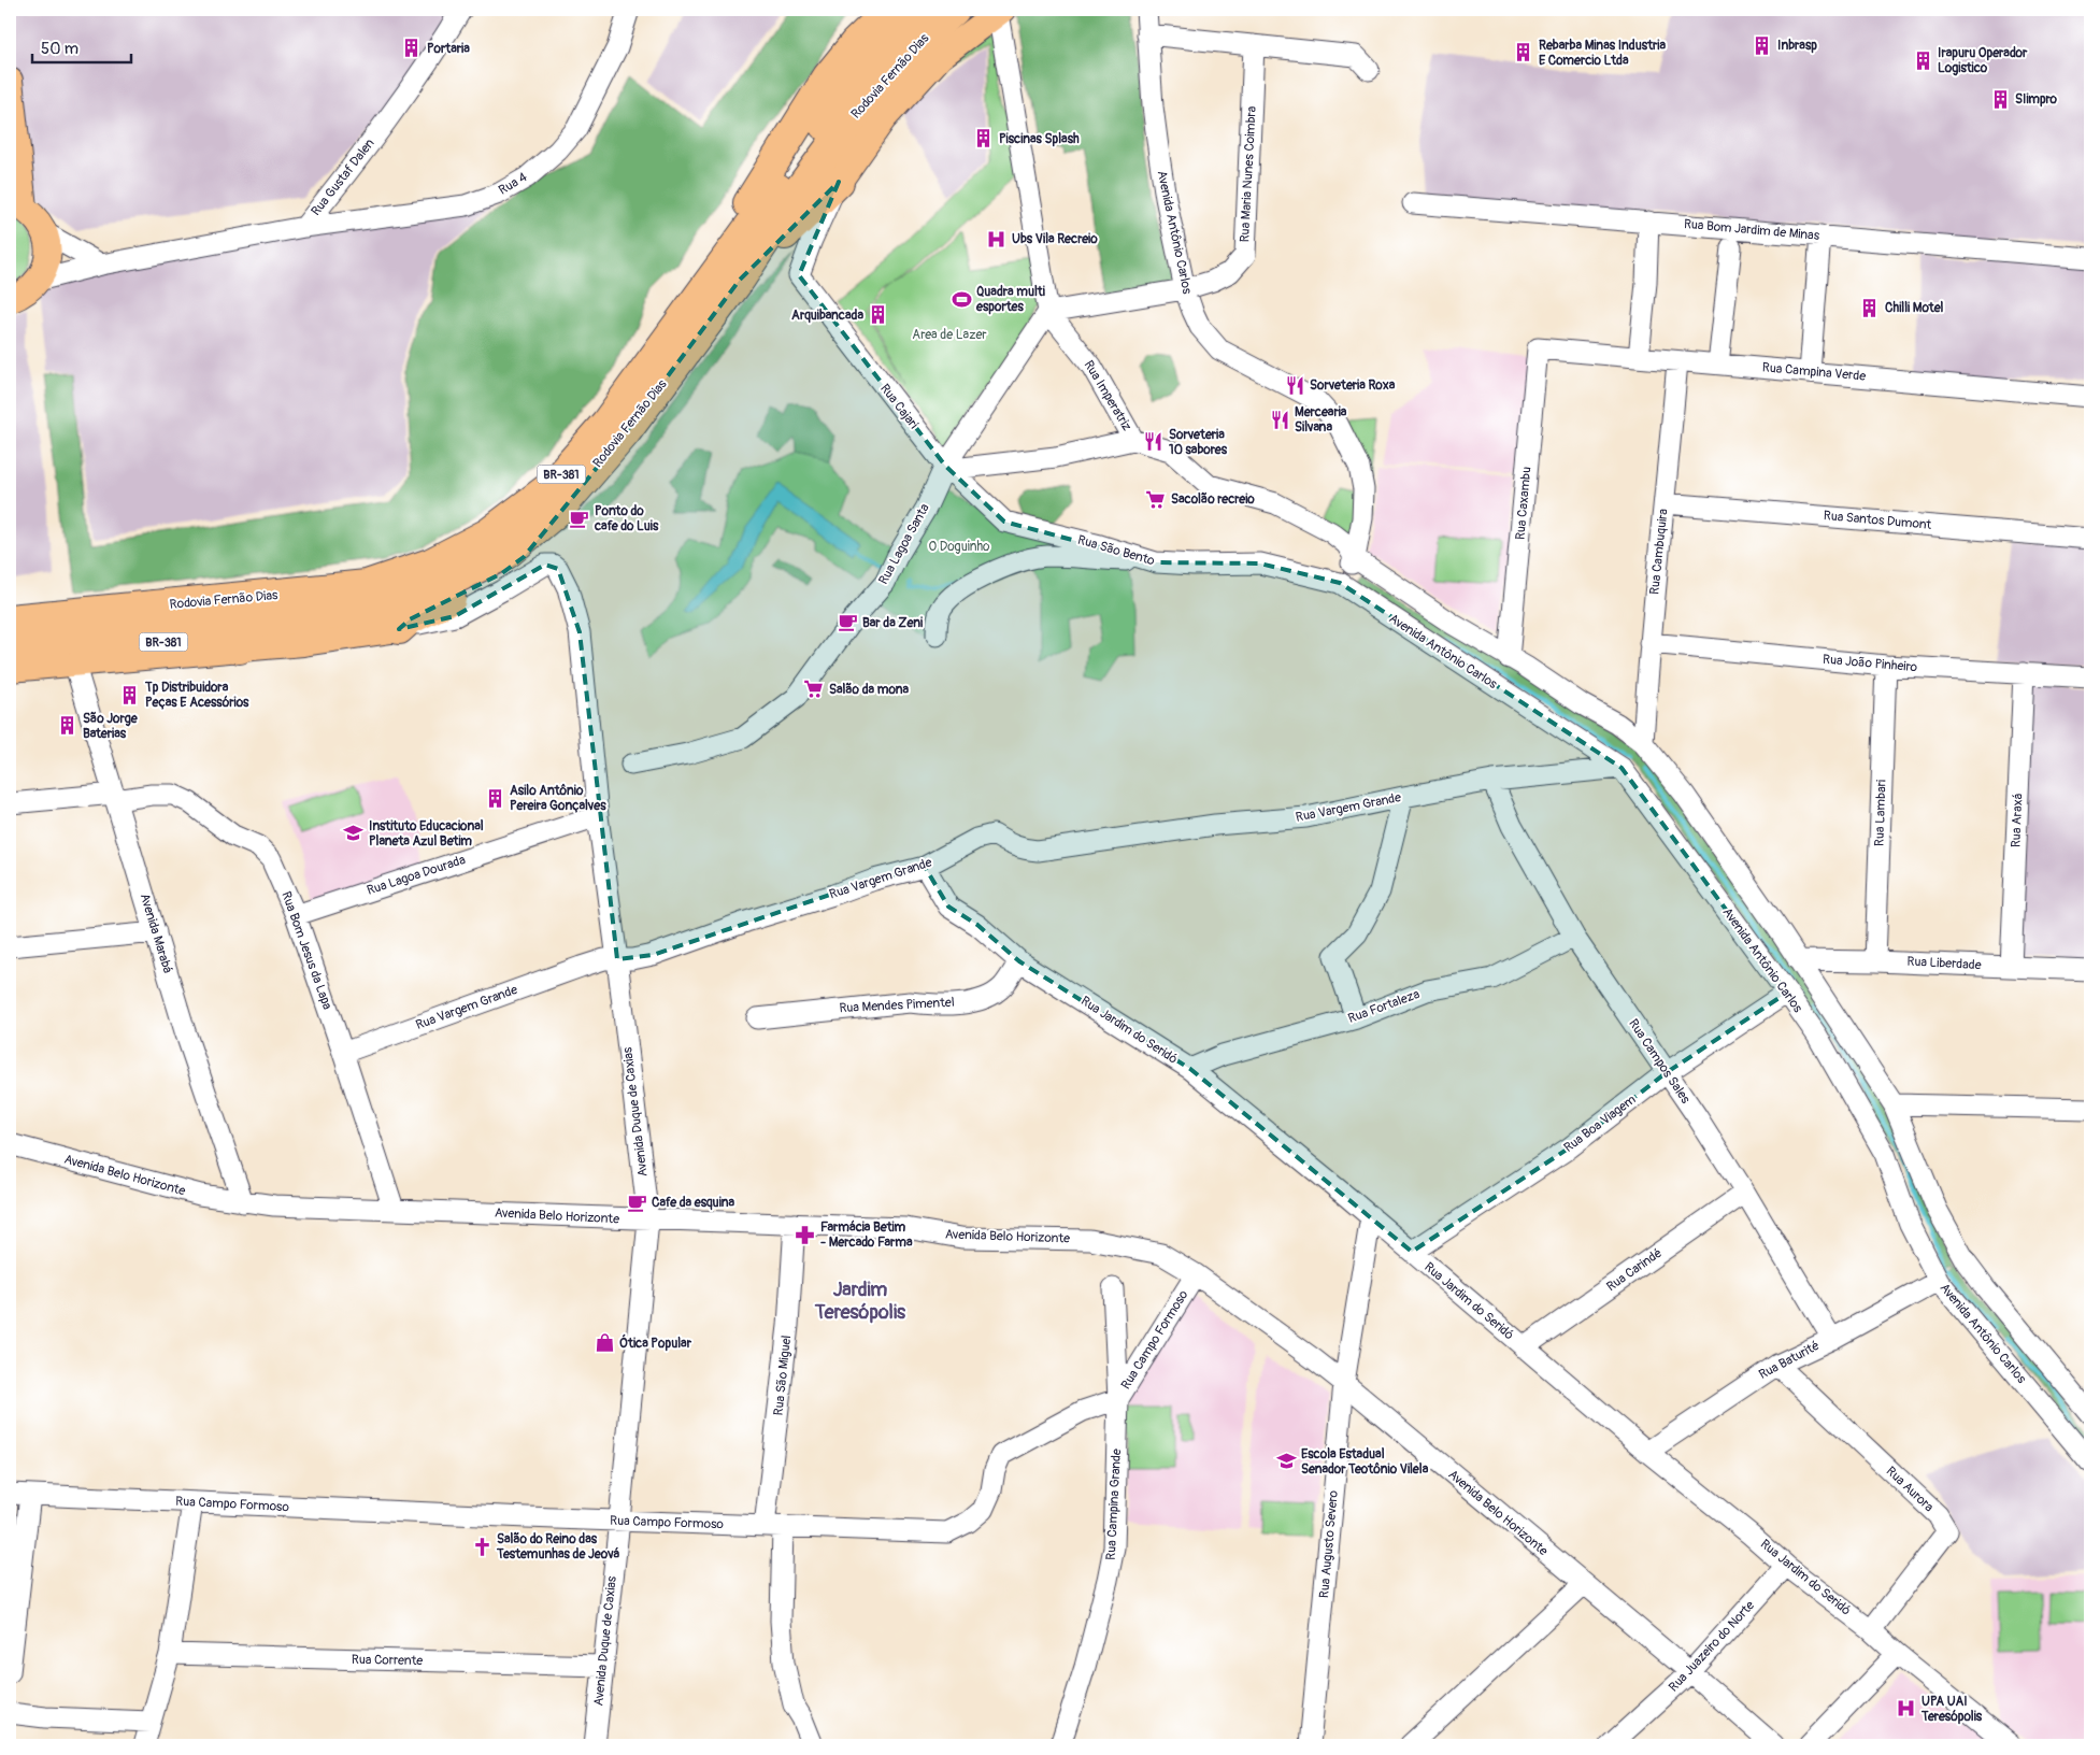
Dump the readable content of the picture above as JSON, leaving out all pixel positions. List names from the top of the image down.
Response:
{
  "streets": {
    "highway": ["Rodovia Fernão Dias", "BR-381"],
    "street": [
      "Rua Maria Nunes Coimbra",
      "Rua Gustaf Dalen",
      "Rua 4",
      "Rua Bom Jardim de Minas",
      "Avenida Antônio Carlos",
      "Rua Campina Verde",
      "Rua Imperatriz",
      "Rua Cajari",
      "Rua Caxambu",
      "Rua Santos Dumont",
      "Rua Lagoa Santa",
      "Rua São Bento",
      "Rua Cambuquira",
      "Rua João Pinheiro",
      "Rua Vargem Grande",
      "Rua Lambari",
      "Rua Araxá",
      "Rua Lagoa Dourada",
      "Avenida Marabá",
      "Rua Bom Jesus da Lapa",
      "Rua Liberdade",
      "Rua Mendes Pimentel",
      "Rua Fortaleza",
      "Rua Jardim do Seridó",
      "Rua Campos Sales",
      "Avenida Duque de Caxias",
      "Rua Boa Viagem",
      "Avenida Belo Horizonte",
      "Rua Carindé",
      "Rua Campo Formoso",
      "Rua Baturité",
      "Rua São Miguel",
      "Rua Aurora",
      "Rua Campina Grande",
      "Rua Augusto Severo",
      "Rua Juazeiro do Norte",
      "Rua Corrente"
    ]
  },
  "crossings": [
    ["Rodovia Fernão Dias", "BR-381"],
    ["Rua Maria Nunes Coimbra", "Avenida Antônio Carlos"],
    ["Rua Maria Nunes Coimbra", "Rua Imperatriz"],
    ["Rua Maria Nunes Coimbra", "Rua Lagoa Santa"],
    ["Rua Gustaf Dalen", "Rua 4"],
    ["Avenida Antônio Carlos", "Rua Imperatriz"],
    ["Avenida Antônio Carlos", "Rua Caxambu"],
    ["Avenida Antônio Carlos", "Rua São Bento"],
    ["Avenida Antônio Carlos", "Rua Cambuquira"],
    ["Avenida Antônio Carlos", "Rua Vargem Grande"],
    ["Avenida Antônio Carlos", "Rua Liberdade"],
    ["Avenida Antônio Carlos", "Rua Boa Viagem"],
    ["Avenida Antônio Carlos", "Rua Baturité"],
    ["Rua Campina Verde", "Rua Caxambu"],
    ["Rua Campina Verde", "Rua Cambuquira"],
    ["Rua Imperatriz", "BR-381"],
    ["Rua Imperatriz", "Rua Lagoa Santa"],
    ["Rua Cajari", "BR-381"],
    ["Rua Cajari", "Rua Lagoa Santa"],
    ["Rua Cajari", "Rua São Bento"],
    ["BR-381", "Avenida Marabá"],
    ["BR-381", "Avenida Duque de Caxias"],
    ["Rua Santos Dumont", "Rua Cambuquira"],
    ["Rua Lagoa Santa", "Rua São Bento"],
    ["Rua Cambuquira", "Rua João Pinheiro"],
    ["Rua João Pinheiro", "Rua Lambari"],
    ["Rua João Pinheiro", "Rua Araxá"],
    ["Rua Vargem Grande", "Rua Bom Jesus da Lapa"],
    ["Rua Vargem Grande", "Rua Jardim do Seridó"],
    ["Rua Vargem Grande", "Rua Campos Sales"],
    ["Rua Vargem Grande", "Avenida Duque de Caxias"],
    ["Rua Lambari", "Rua Liberdade"],
    ["Rua Araxá", "Rua Liberdade"],
    ["Rua Lagoa Dourada", "Rua Bom Jesus da Lapa"],
    ["Rua Lagoa Dourada", "Avenida Duque de Caxias"],
    ["Avenida Marabá", "Rua Bom Jesus da Lapa"],
    ["Avenida Marabá", "Avenida Belo Horizonte"],
    ["Rua Bom Jesus da Lapa", "Avenida Belo Horizonte"],
    ["Rua Mendes Pimentel", "Rua Jardim do Seridó"],
    ["Rua Fortaleza", "Rua Jardim do Seridó"],
    ["Rua Fortaleza", "Rua Campos Sales"],
    ["Rua Jardim do Seridó", "Rua Boa Viagem"],
    ["Rua Jardim do Seridó", "Rua Carindé"],
    ["Rua Jardim do Seridó", "Rua Baturité"],
    ["Rua Jardim do Seridó", "Rua Aurora"],
    ["Rua Jardim do Seridó", "Rua Augusto Severo"],
    ["Rua Jardim do Seridó", "Rua Juazeiro do Norte"],
    ["Rua Campos Sales", "Rua Boa Viagem"],
    ["Rua Campos Sales", "Rua Carindé"],
    ["Rua Campos Sales", "Rua Baturité"],
    ["Avenida Duque de Caxias", "Avenida Belo Horizonte"],
    ["Avenida Duque de Caxias", "Rua Campo Formoso"],
    ["Avenida Duque de Caxias", "Rua Corrente"],
    ["Avenida Belo Horizonte", "Rua Campo Formoso"],
    ["Avenida Belo Horizonte", "Rua São Miguel"],
    ["Avenida Belo Horizonte", "Rua Augusto Severo"],
    ["Avenida Belo Horizonte", "Rua Juazeiro do Norte"],
    ["Rua Campo Formoso", "Rua São Miguel"],
    ["Rua Campo Formoso", "Rua Campina Grande"],
    ["Rua Baturité", "Rua Aurora"]
  ],
  "districts": ["Jardim Teresópolis"],
  "parks": ["Area de Lazer", "O Doguinho"],
  "places": {
    "building": [
      "Inbrasp",
      "Portaria",
      "Rebarba Minas Industria E Comercio Ltda",
      "Irapuru Operador Logistico",
      "SIimpro",
      "Piscinas Splash",
      "Chilli Motel",
      "Arquibancada",
      "Tp Distribuidora Peças E Acessórios",
      "São Jorge Baterias",
      "Asilo Antônio Pereira Gonçalves"
    ],
    "hospital": ["Ubs Vila Recreio", "UPA UAI Teresópolis"],
    "sports": ["Quadra multi esportes"],
    "restaurant": ["Sorveteria Roxa", "Mercearia Silvana", "Sorveteria 10 sabores"],
    "supermarket": ["Sacolão recreio", "Salão da mona"],
    "cafe": ["Ponto do cafe do Luis", "Bar da Zeni", "Cafe da esquina"],
    "school or university": ["Instituto Educacional Planeta Azul Betim", "Escola Estadual Senador Teotônio Vilela"],
    "pharmacy": ["Farmácia Betim - Mercado Farma"],
    "shop": ["Ótica Popular"],
    "church": ["Salão do Reino das Testemunhas de Jeová"]
  },
  "scale_bar": "50 m"
}
